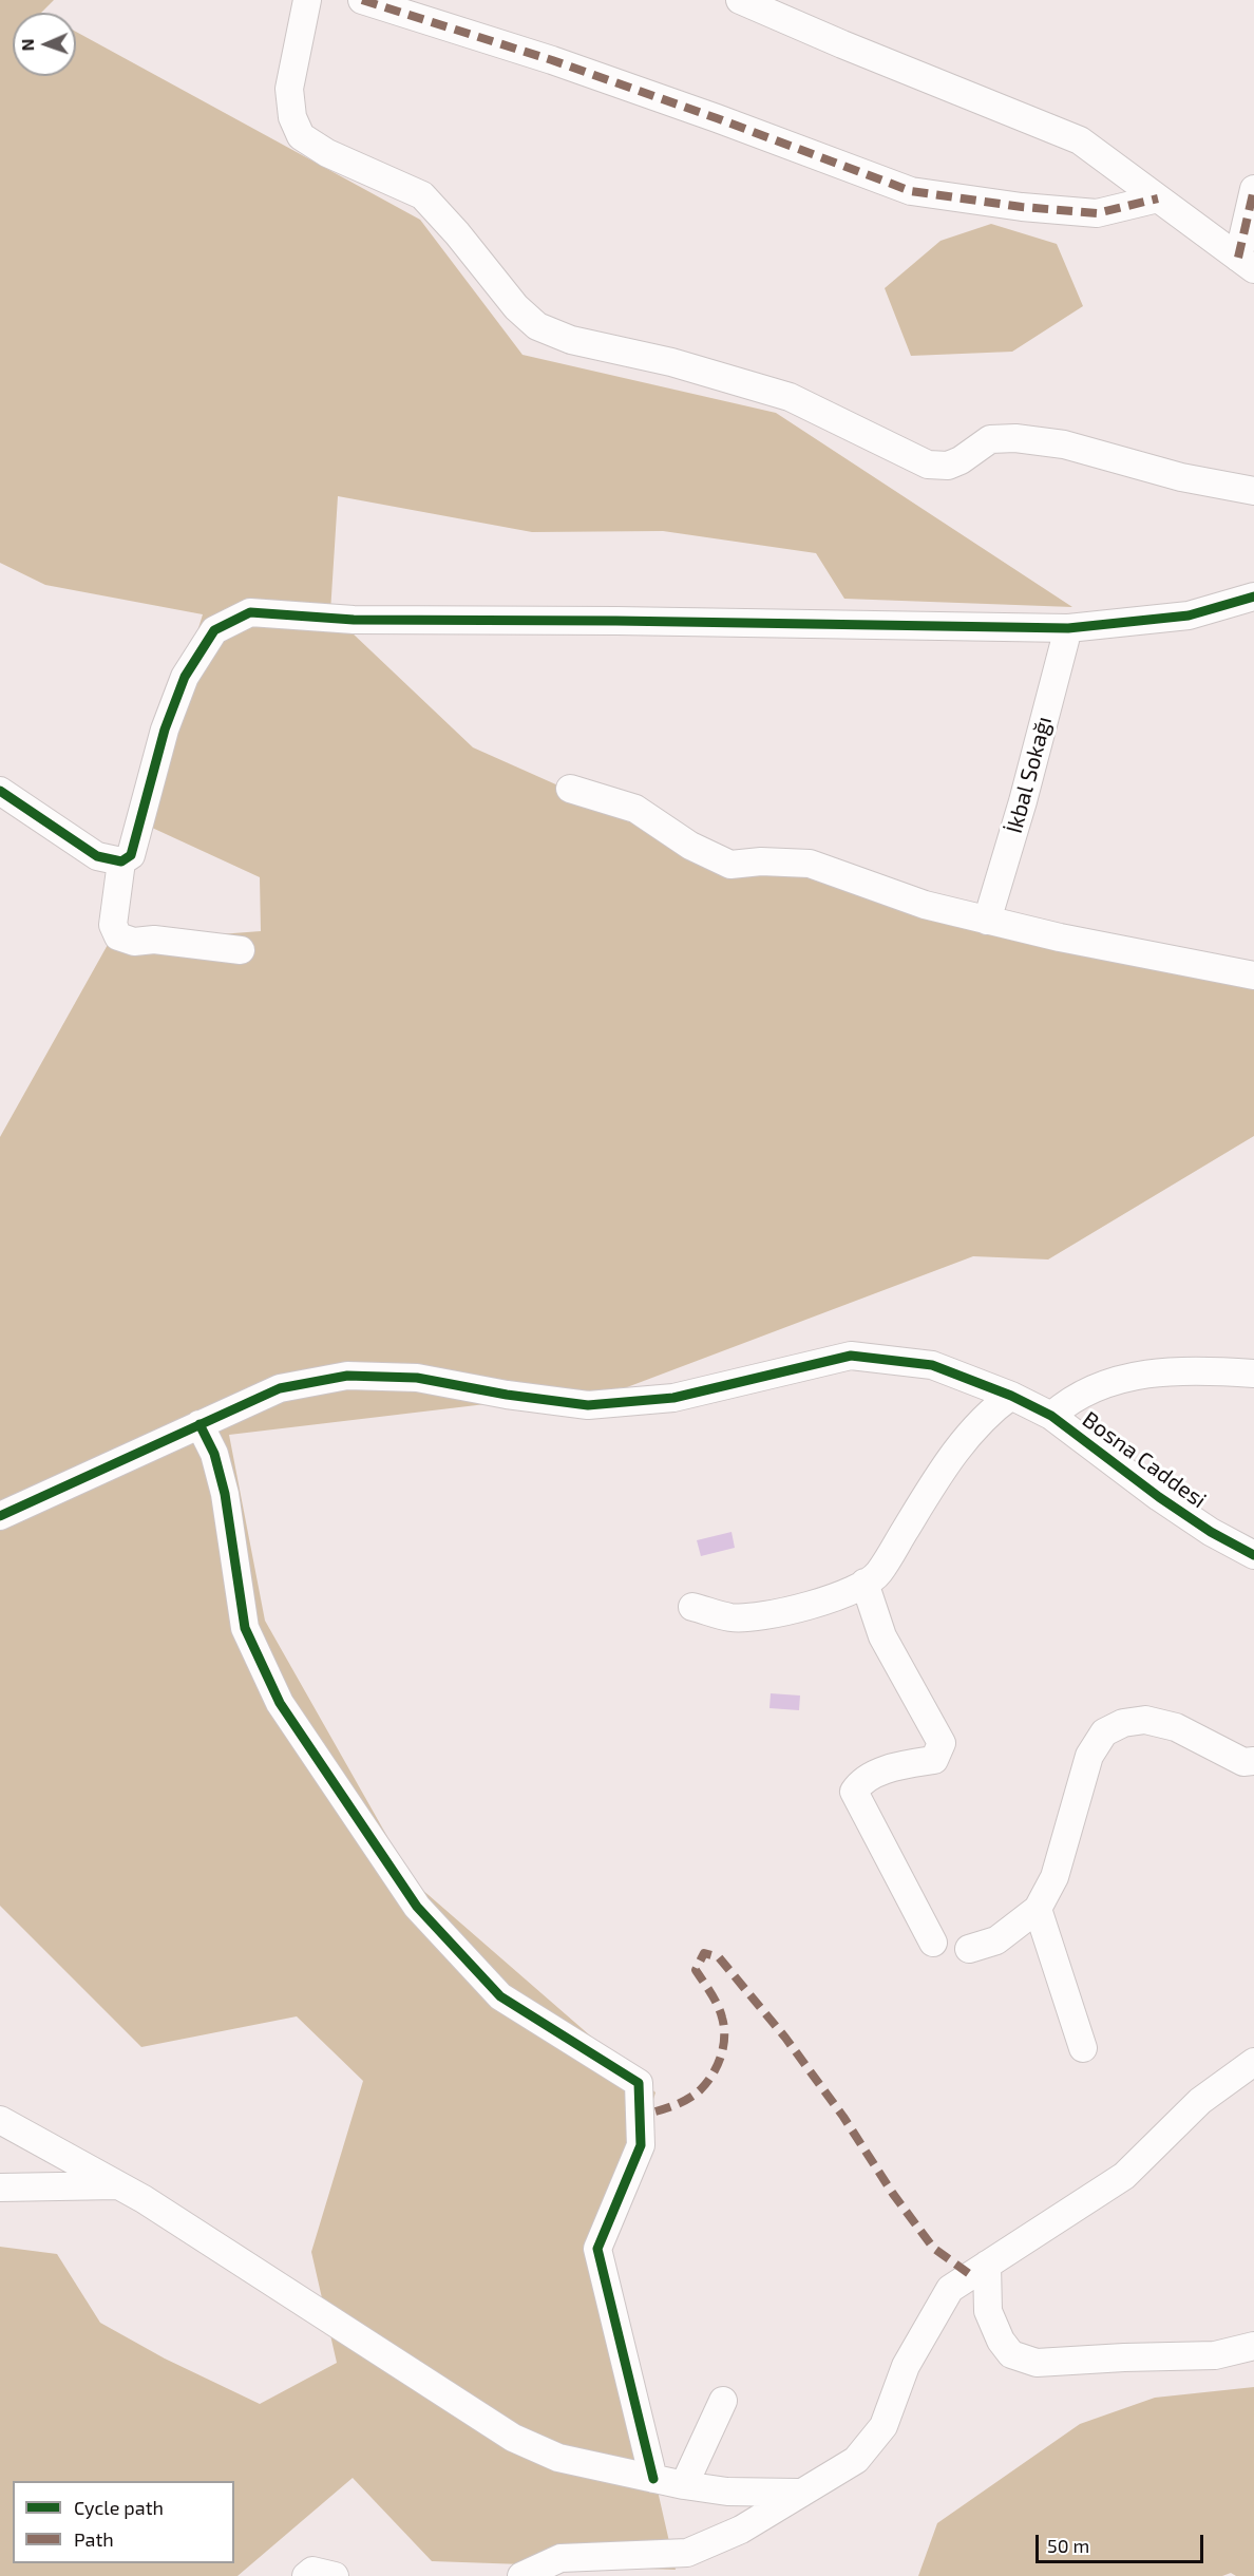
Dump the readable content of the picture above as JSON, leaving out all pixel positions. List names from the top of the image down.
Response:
{
  "streets": {
    "street": ["İkbal Sokağı", "Bosna Caddesi"]
  },
  "legend": ["Cycle path", "Path"],
  "scale_bar": "50 m",
  "north": "left"
}
